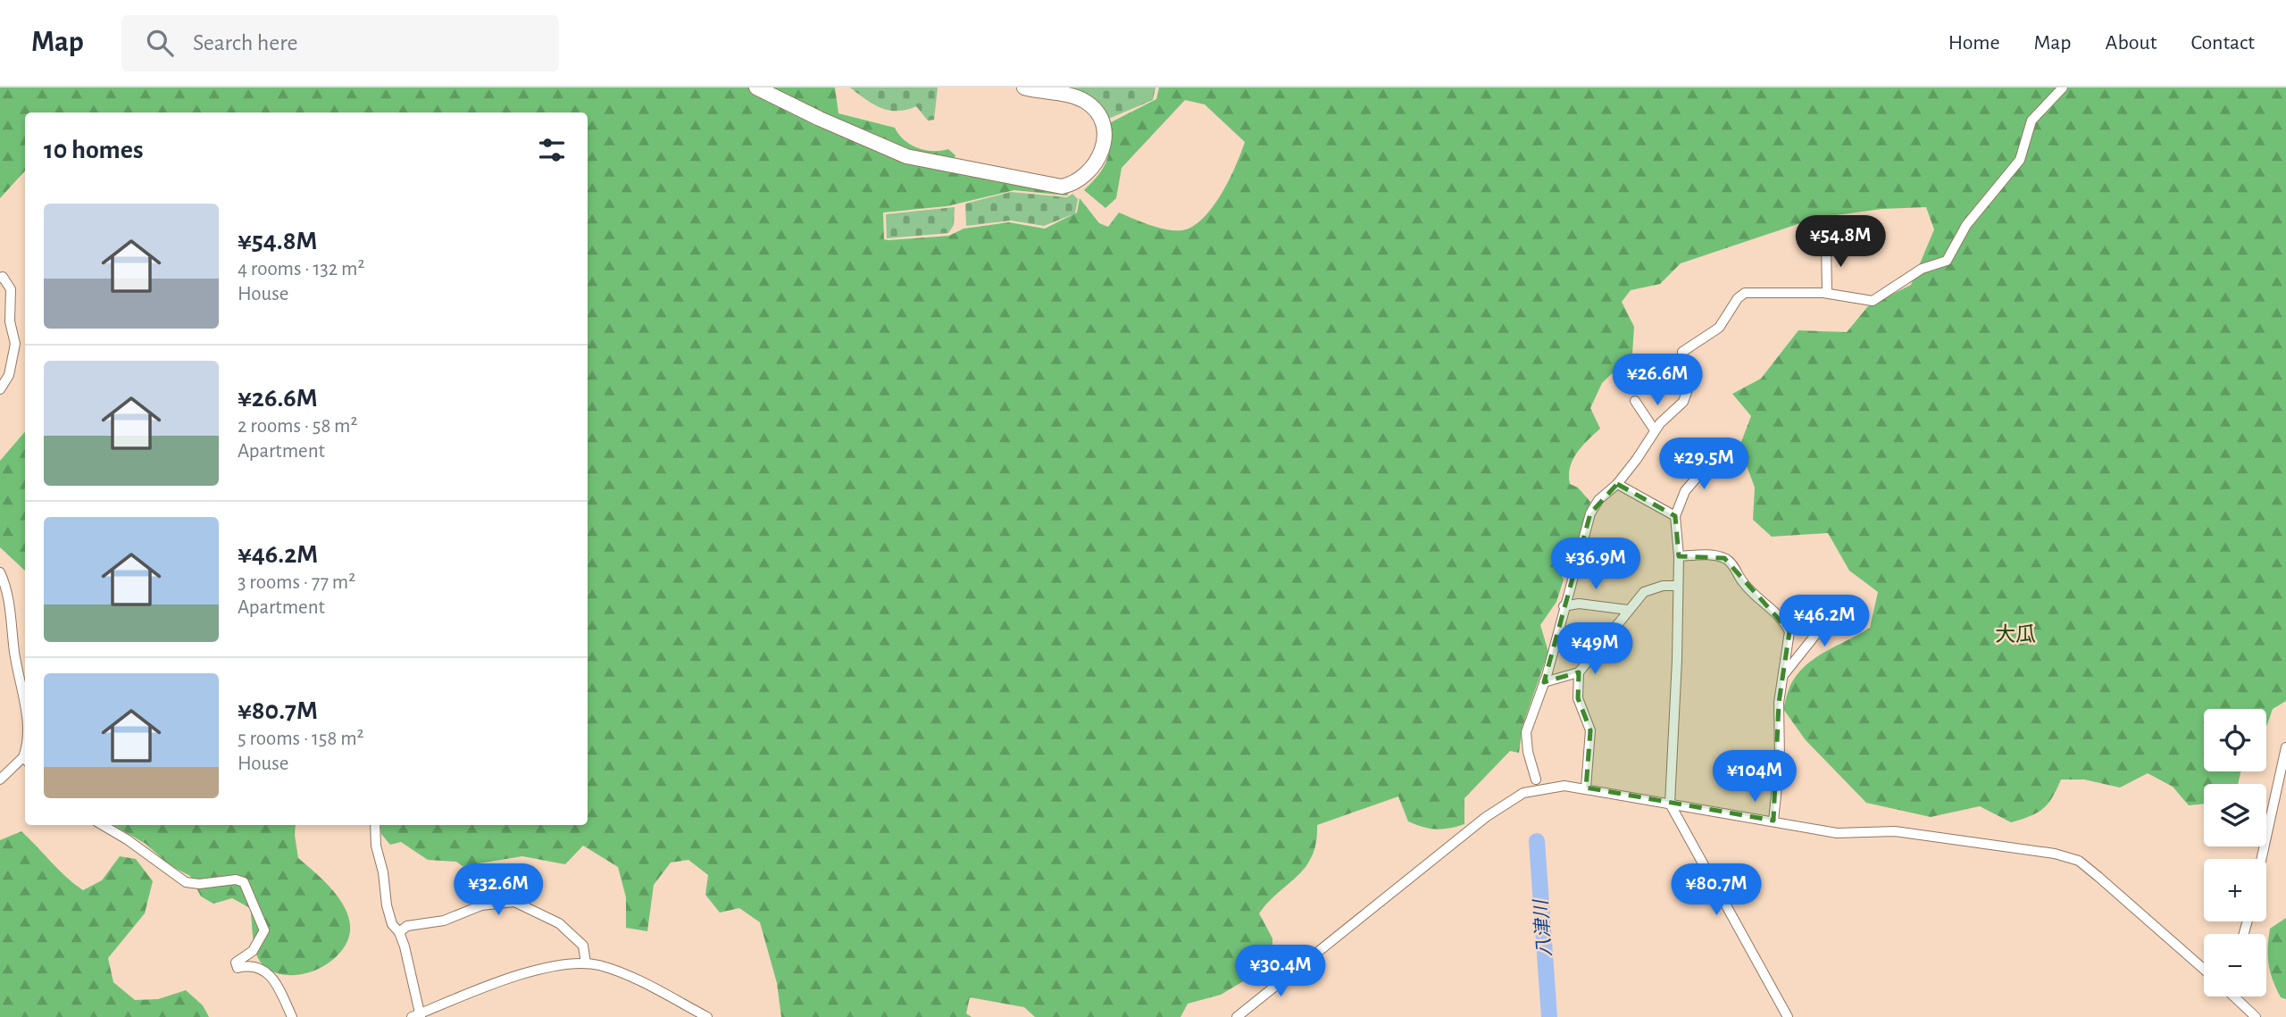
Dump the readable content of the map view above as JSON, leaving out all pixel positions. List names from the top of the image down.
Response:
{
  "districts": ["大瓜"],
  "water": ["八津川"],
  "page": {
    "header": "Map",
    "search": "Search here",
    "nav": [
      "Home",
      "Map",
      "About",
      "Contact"
    ],
    "heading": "10 homes",
    "list": [
      {
        "name": "¥54.8M",
        "note": "4 rooms · 132 m² · House"
      },
      {
        "name": "¥26.6M",
        "note": "2 rooms · 58 m² · Apartment"
      },
      {
        "name": "¥46.2M",
        "note": "3 rooms · 77 m² · Apartment"
      },
      {
        "name": "¥80.7M",
        "note": "5 rooms · 158 m² · House"
      }
    ],
    "price": [
      "¥54.8M",
      "¥26.6M",
      "¥29.5M",
      "¥36.9M",
      "¥46.2M",
      "¥49M",
      "¥104M",
      "¥32.6M",
      "¥80.7M",
      "¥30.4M"
    ],
    "map_buttons": ["+", "−"]
  }
}
